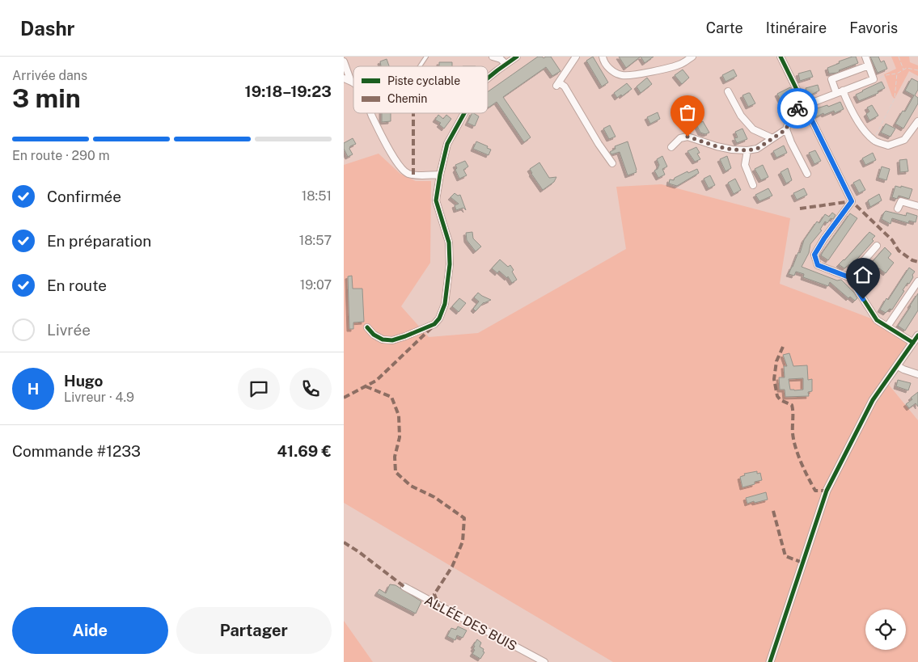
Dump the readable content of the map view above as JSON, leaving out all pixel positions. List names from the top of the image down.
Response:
{
  "streets": {
    "street": ["ALLÉE DES BUIS"]
  },
  "legend": ["Piste cyclable", "Chemin"],
  "page": {
    "header": "Dashr",
    "nav": ["Carte", "Itinéraire", "Favoris"],
    "heading": ["3 min", "Arrivée dans", "19:18–19:23"],
    "panel": [
      "Hugo",
      "Livreur · 4.9",
      "Commande #1233",
      "41.69 €"
    ],
    "bar": "En route · 290 m",
    "list": [
      ["Confirmée", "18:51"],
      ["En préparation", "18:57"],
      ["En route", "19:07"],
      "Livrée"
    ],
    "round": "H",
    "buttons": ["Aide", "Partager"]
  }
}
